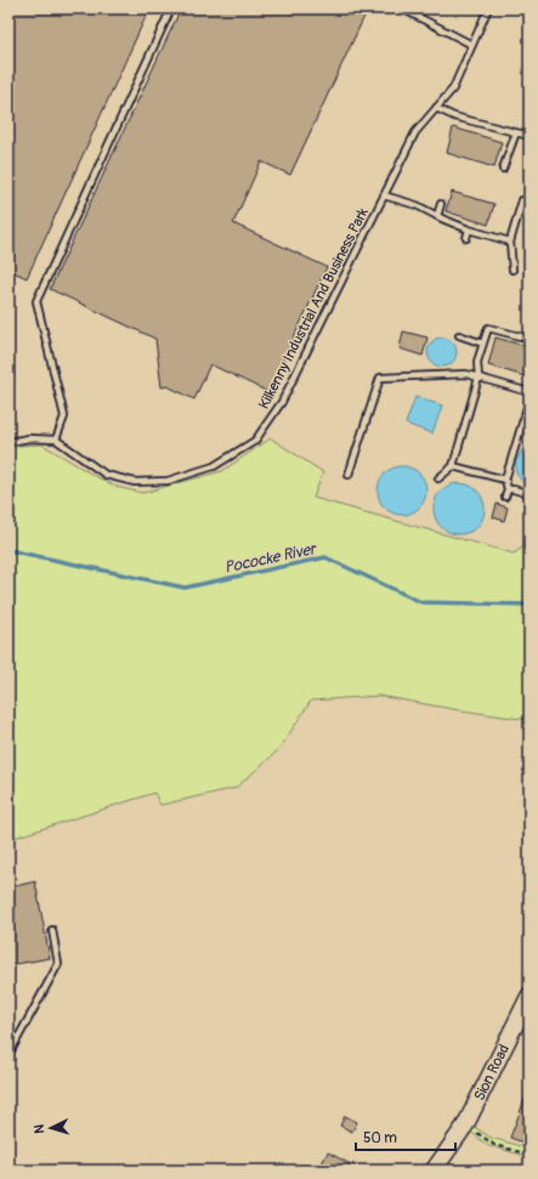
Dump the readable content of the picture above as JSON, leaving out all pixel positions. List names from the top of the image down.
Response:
{
  "streets": {
    "street": ["Sion Road"],
    "lane": ["Kilkenny Industrial And Business Park"]
  },
  "water": ["Pococke River"],
  "scale_bar": "50 m",
  "north": "left"
}
